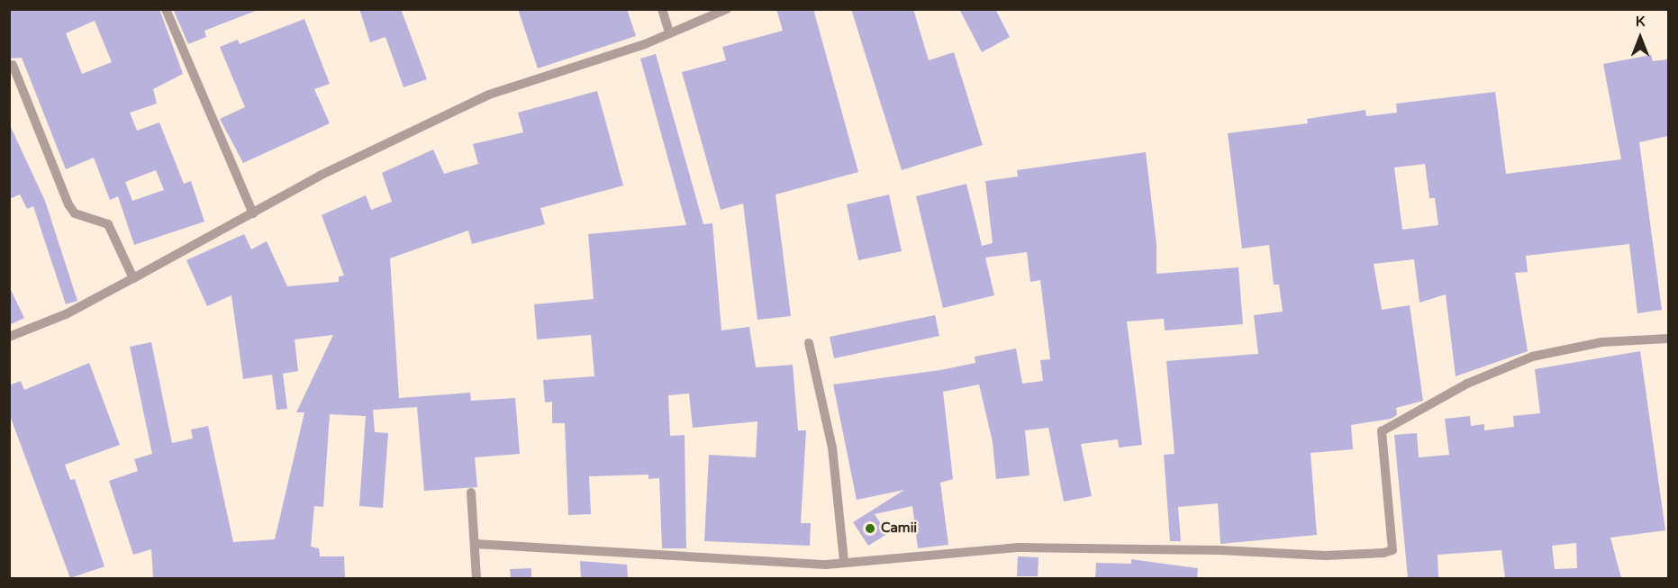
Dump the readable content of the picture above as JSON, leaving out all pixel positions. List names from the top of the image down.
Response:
{
  "places": ["Camii"],
  "north": "top"
}
